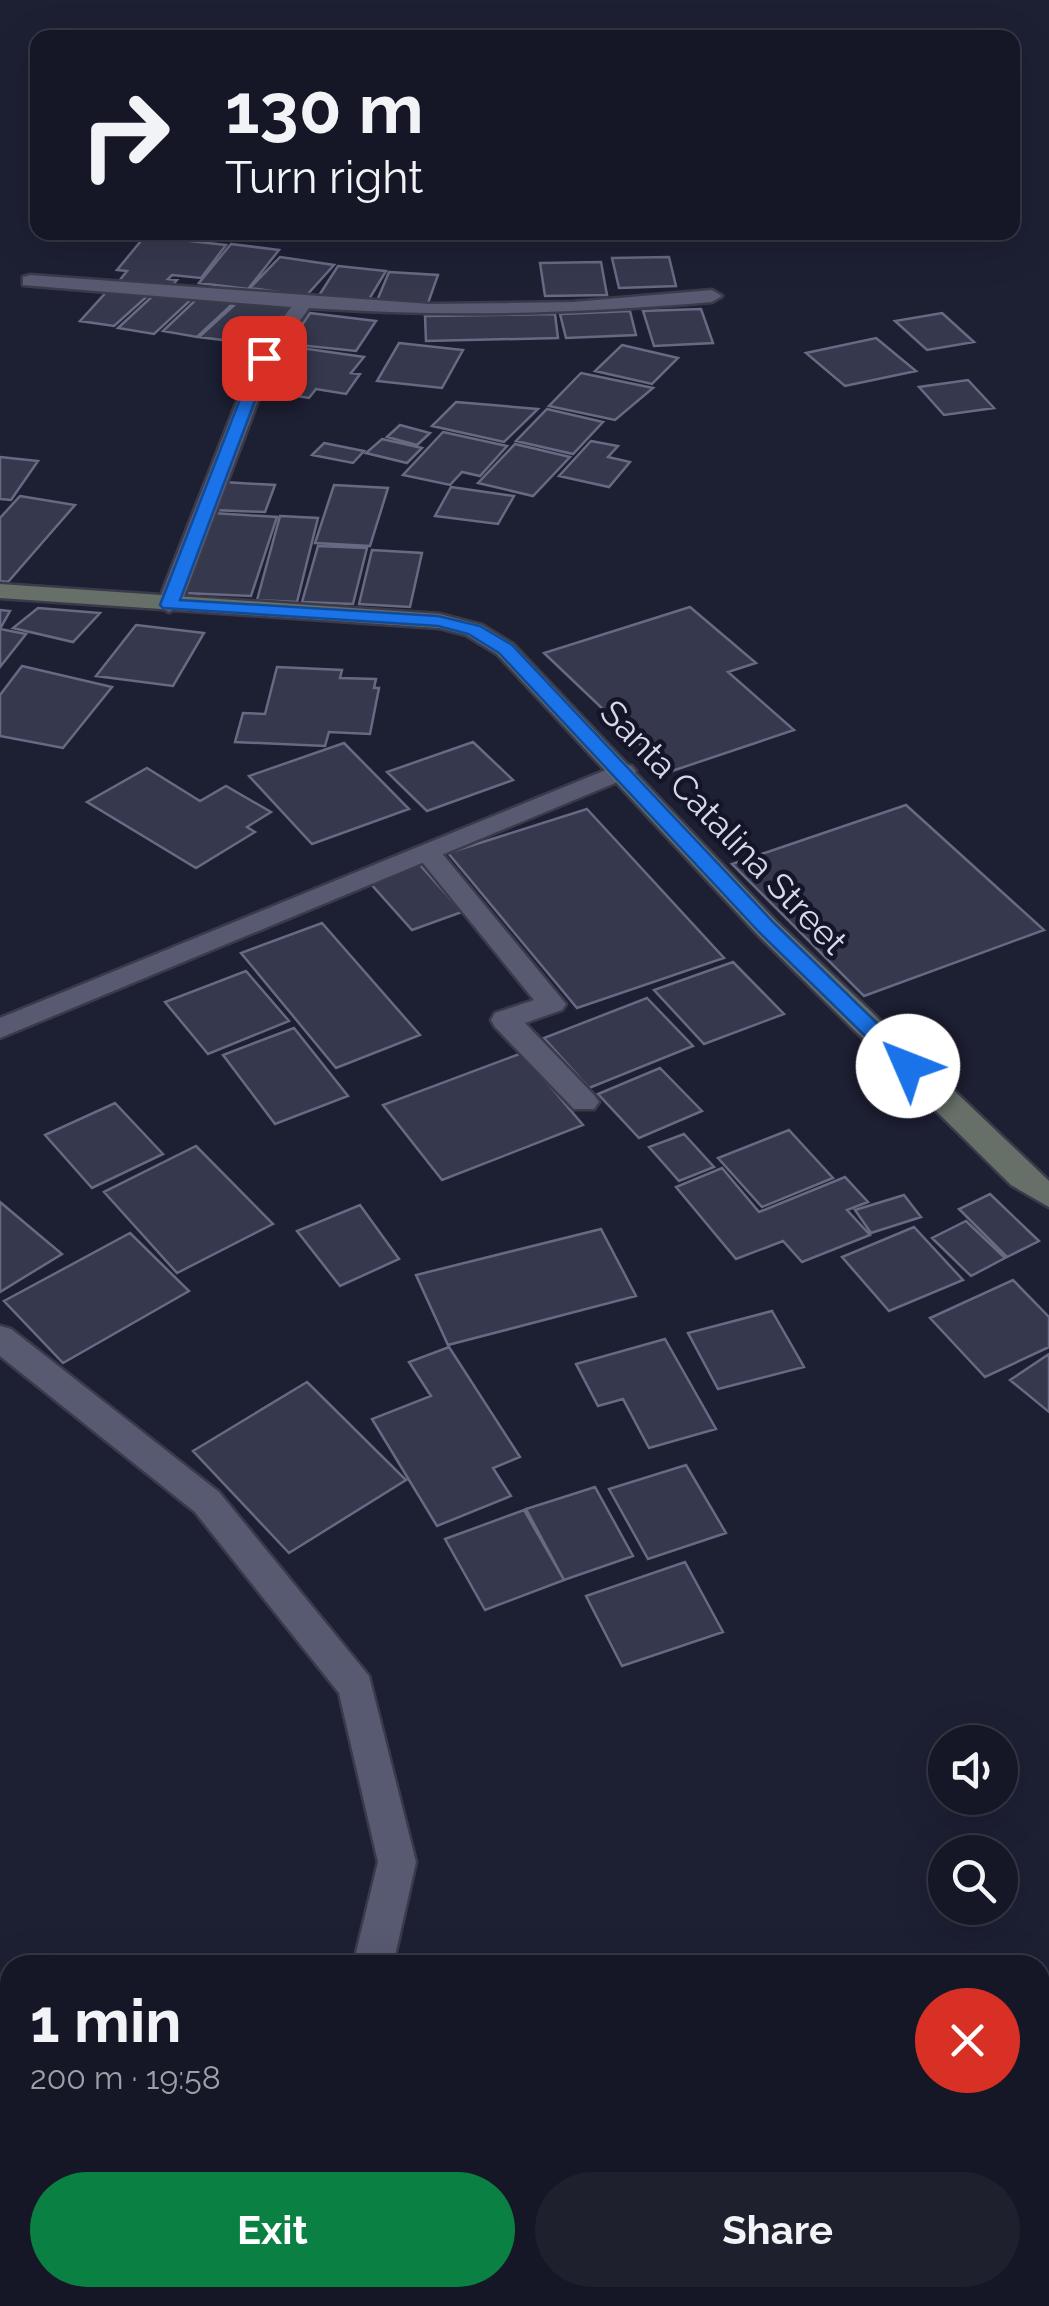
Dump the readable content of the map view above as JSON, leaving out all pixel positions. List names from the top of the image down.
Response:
{
  "streets": {
    "street": ["Santa Catalina Street"]
  },
  "page": {
    "turn": ["130 m", "Turn right"],
    "heading": ["1 min", "200 m · 19:58"],
    "buttons": ["Exit", "Share"]
  }
}
